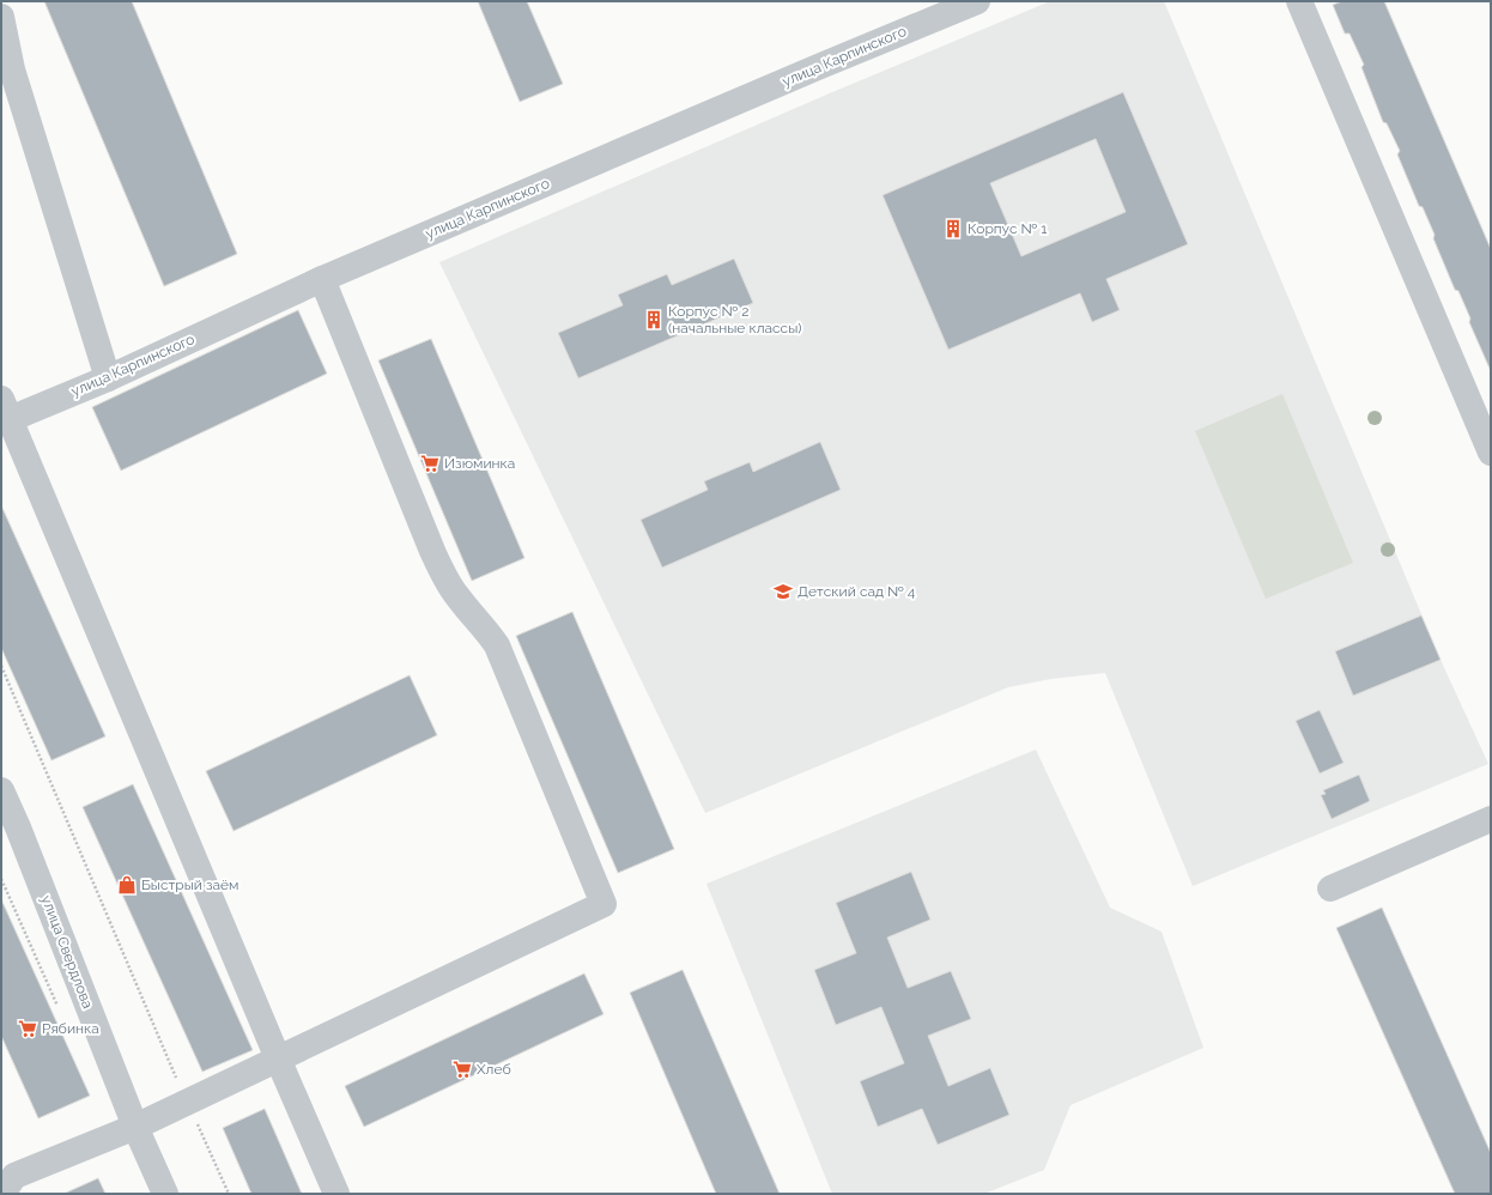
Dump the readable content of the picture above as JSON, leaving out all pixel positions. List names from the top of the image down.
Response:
{
  "streets": {
    "street": ["улица Карпинского", "улица Свердлова"]
  },
  "places": {
    "building": ["Корпус № 1", "Корпус № 2 (начальные классы)"],
    "supermarket": ["Изюминка", "Рябинка", "Хлеб"],
    "school or university": ["Детский сад № 4"],
    "shop": ["Быстрый заём"]
  }
}
